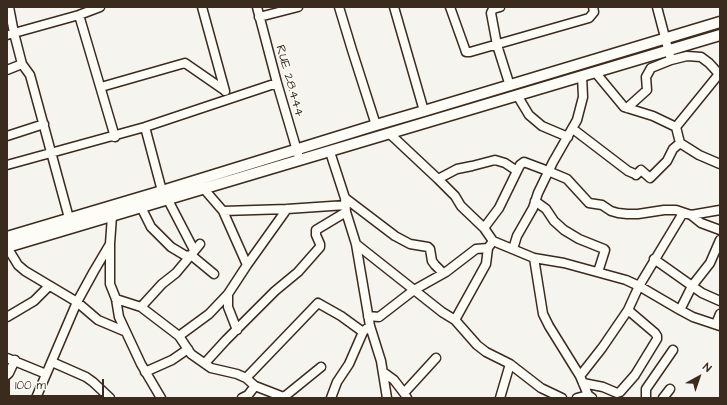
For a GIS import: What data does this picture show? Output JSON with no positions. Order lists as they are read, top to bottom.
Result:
{
  "streets": {
    "street": ["RUE 28.444"]
  },
  "scale_bar": "100 m",
  "north": "top right"
}
